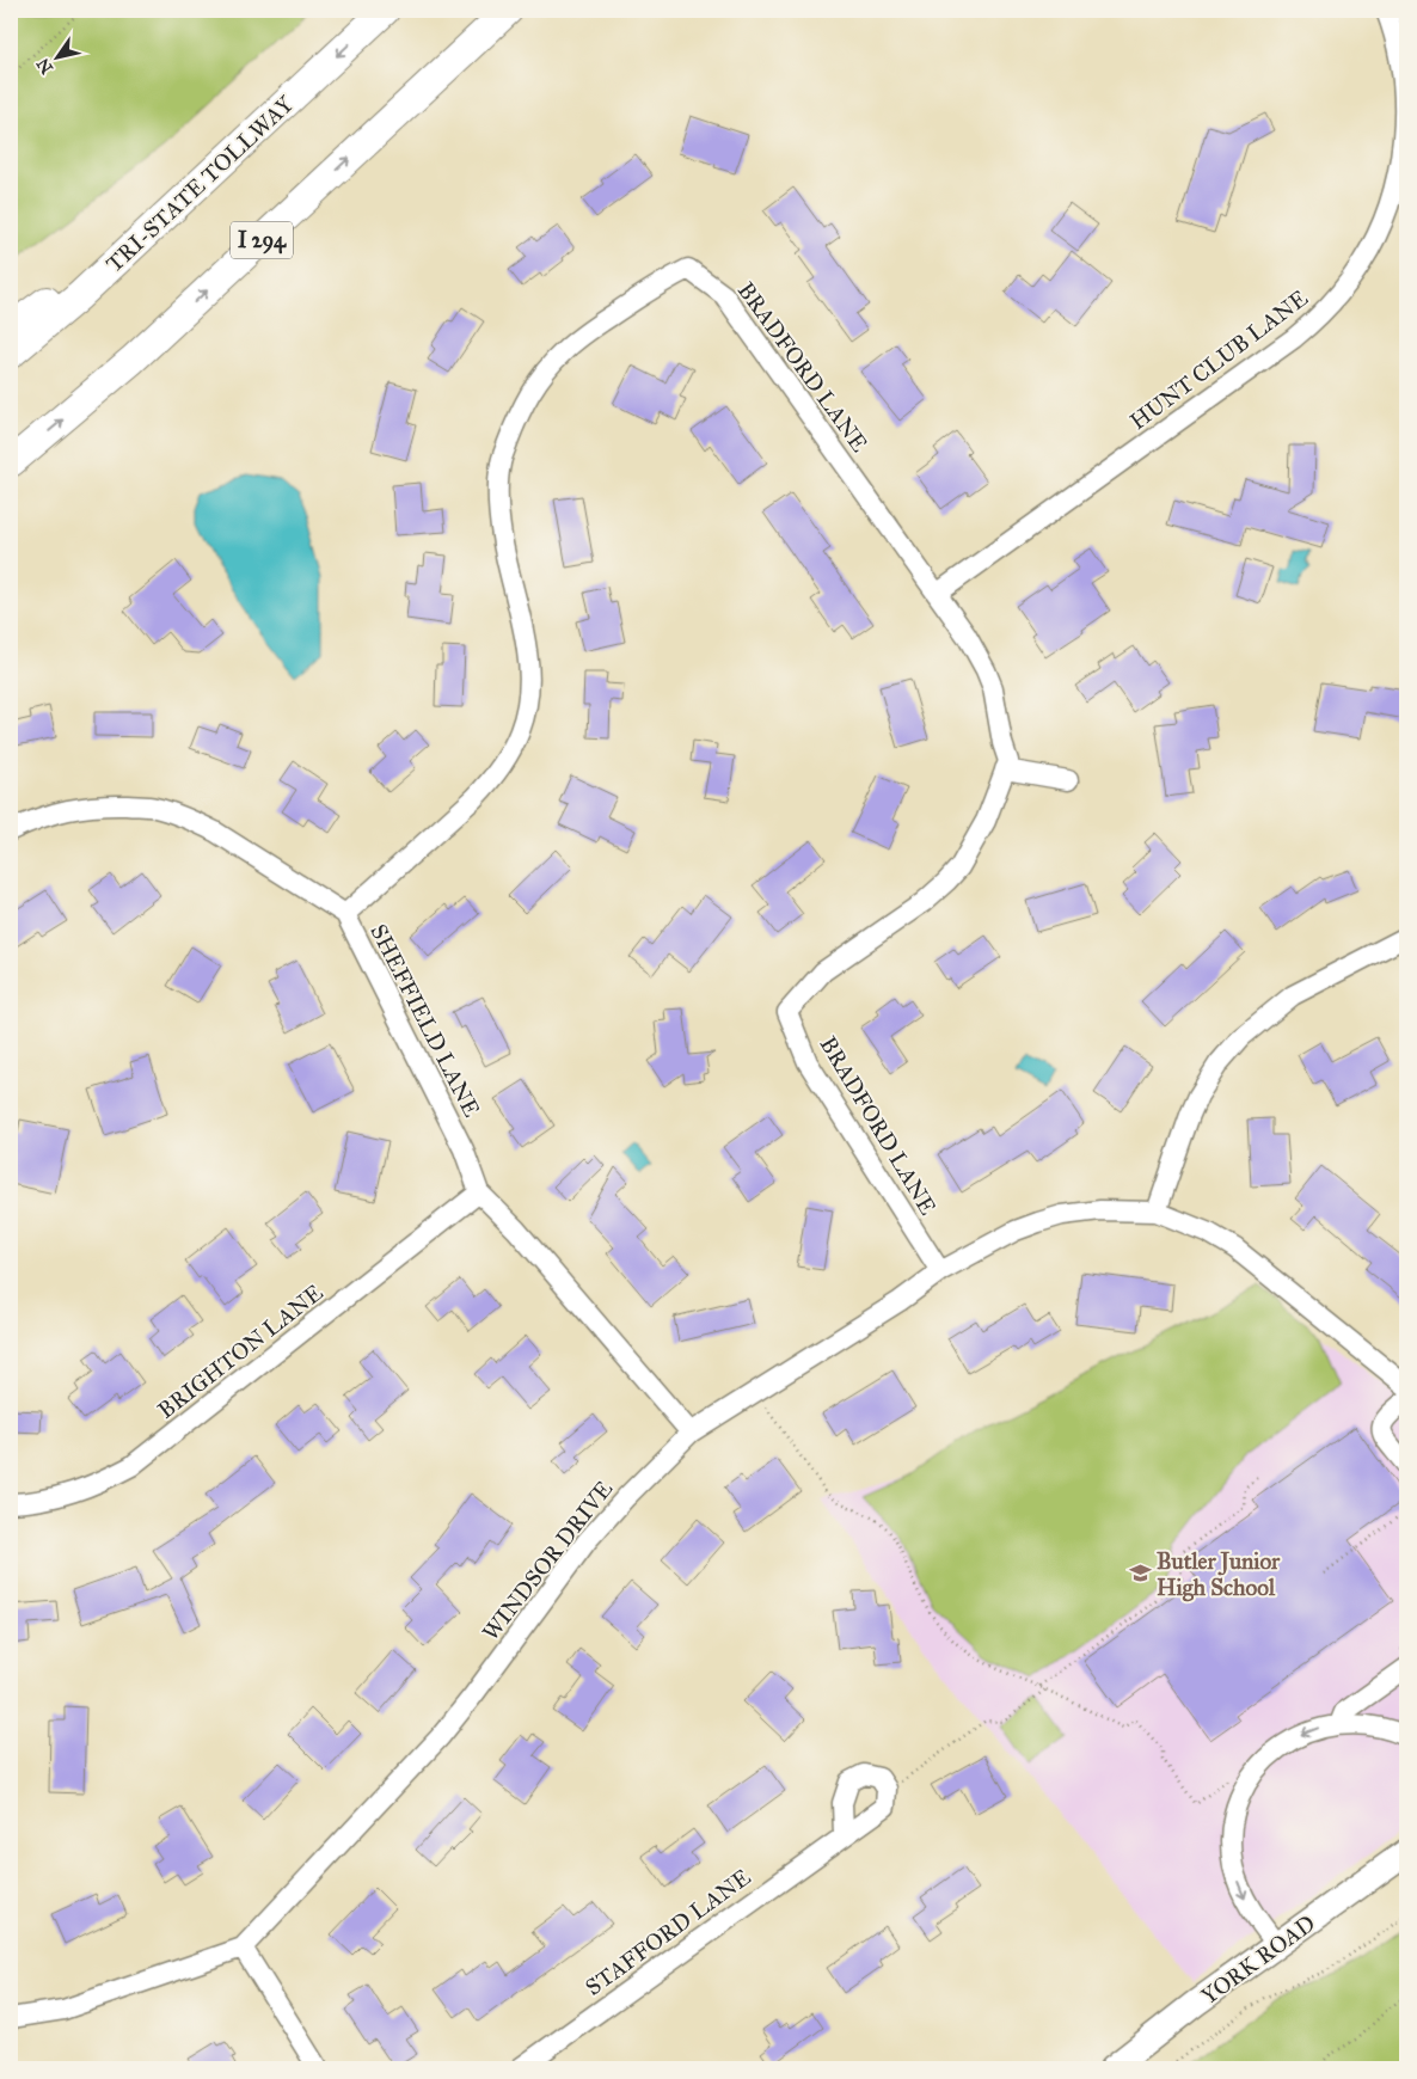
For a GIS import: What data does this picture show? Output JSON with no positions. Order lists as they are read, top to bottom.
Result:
{
  "streets": {
    "highway": ["TRI-STATE TOLLWAY", "I 294"],
    "main road": ["YORK ROAD"],
    "street": [
      "HUNT CLUB LANE",
      "BRADFORD LANE",
      "SHEFFIELD LANE",
      "BRIGHTON LANE",
      "WINDSOR DRIVE",
      "STAFFORD LANE"
    ]
  },
  "crossings": [
    ["HUNT CLUB LANE", "BRADFORD LANE"],
    ["BRADFORD LANE", "SHEFFIELD LANE"],
    ["BRADFORD LANE", "WINDSOR DRIVE"],
    ["SHEFFIELD LANE", "BRIGHTON LANE"],
    ["SHEFFIELD LANE", "WINDSOR DRIVE"]
  ],
  "places": {
    "school or university": ["Butler Junior High School"]
  },
  "north": "bottom left"
}
